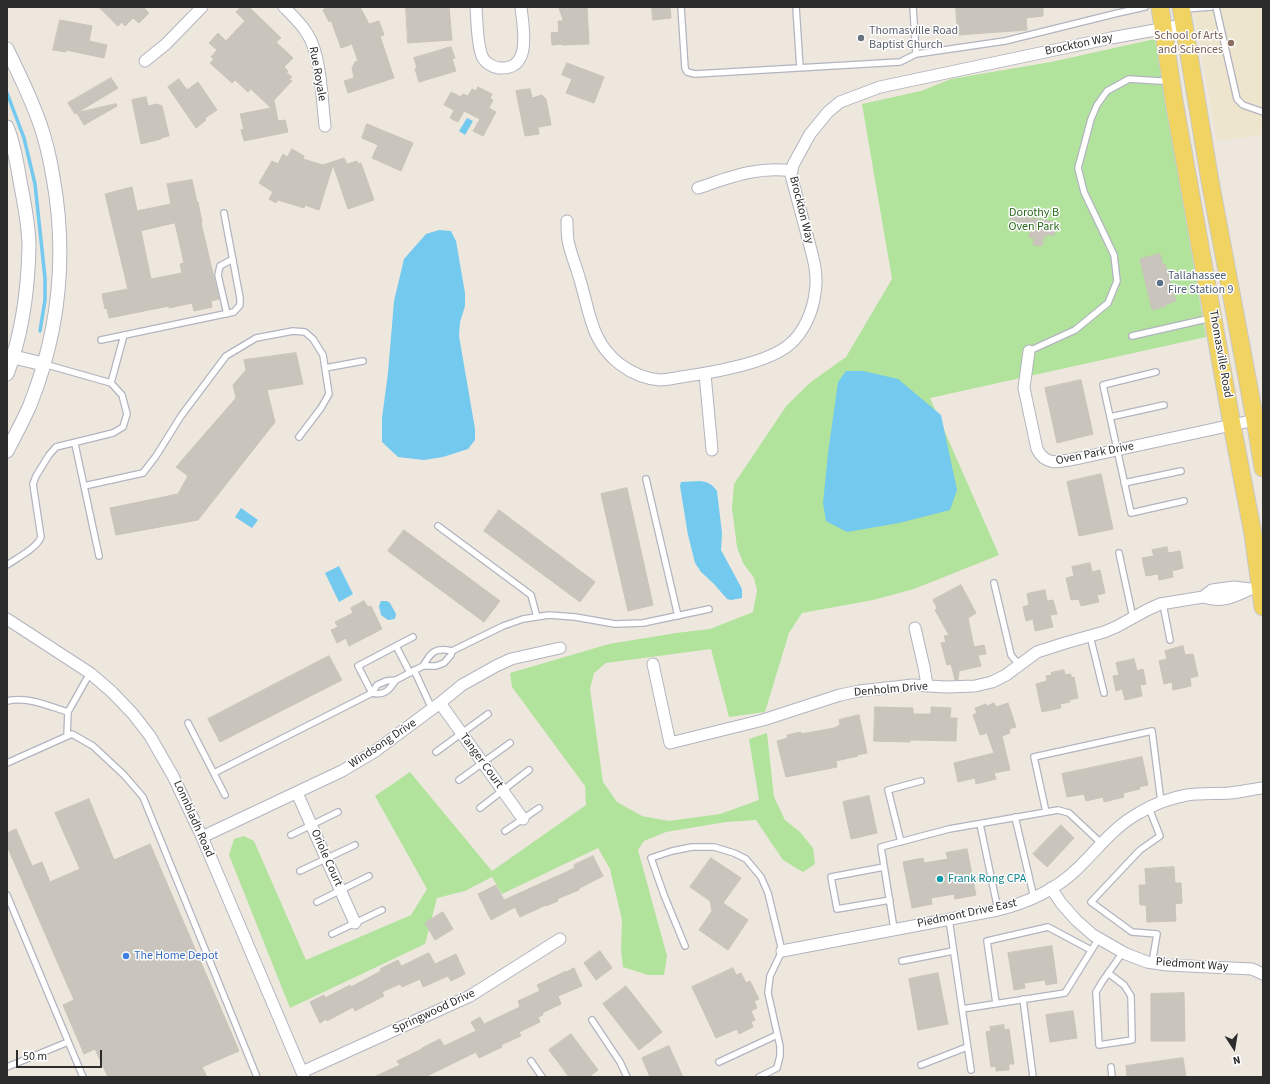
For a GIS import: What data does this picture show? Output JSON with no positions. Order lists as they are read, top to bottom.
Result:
{
  "streets": {
    "main road": ["Thomasville Road"],
    "street": [
      "Brockton Way",
      "Rue Royale",
      "Oven Park Drive",
      "Denholm Drive",
      "Windsong Drive",
      "Tanger Court",
      "Lonnbladh Road",
      "Oriole Court",
      "Piedmont Drive East",
      "Piedmont Way",
      "Springwood Drive"
    ]
  },
  "crossings": [
    ["Brockton Way", "Thomasville Road"],
    ["Thomasville Road", "Oven Park Drive"],
    ["Thomasville Road", "Denholm Drive"],
    ["Windsong Drive", "Tanger Court"],
    ["Windsong Drive", "Lonnbladh Road"],
    ["Windsong Drive", "Oriole Court"],
    ["Lonnbladh Road", "Springwood Drive"],
    ["Piedmont Drive East", "Piedmont Way"]
  ],
  "parks": ["Dorothy B Oven Park"],
  "places": [
    "Thomasville Road Baptist Church",
    "School of Arts and Sciences",
    "Tallahassee Fire Station 9",
    "Frank Rong CPA",
    "The Home Depot"
  ],
  "scale_bar": "50 m",
  "north": "bottom"
}
